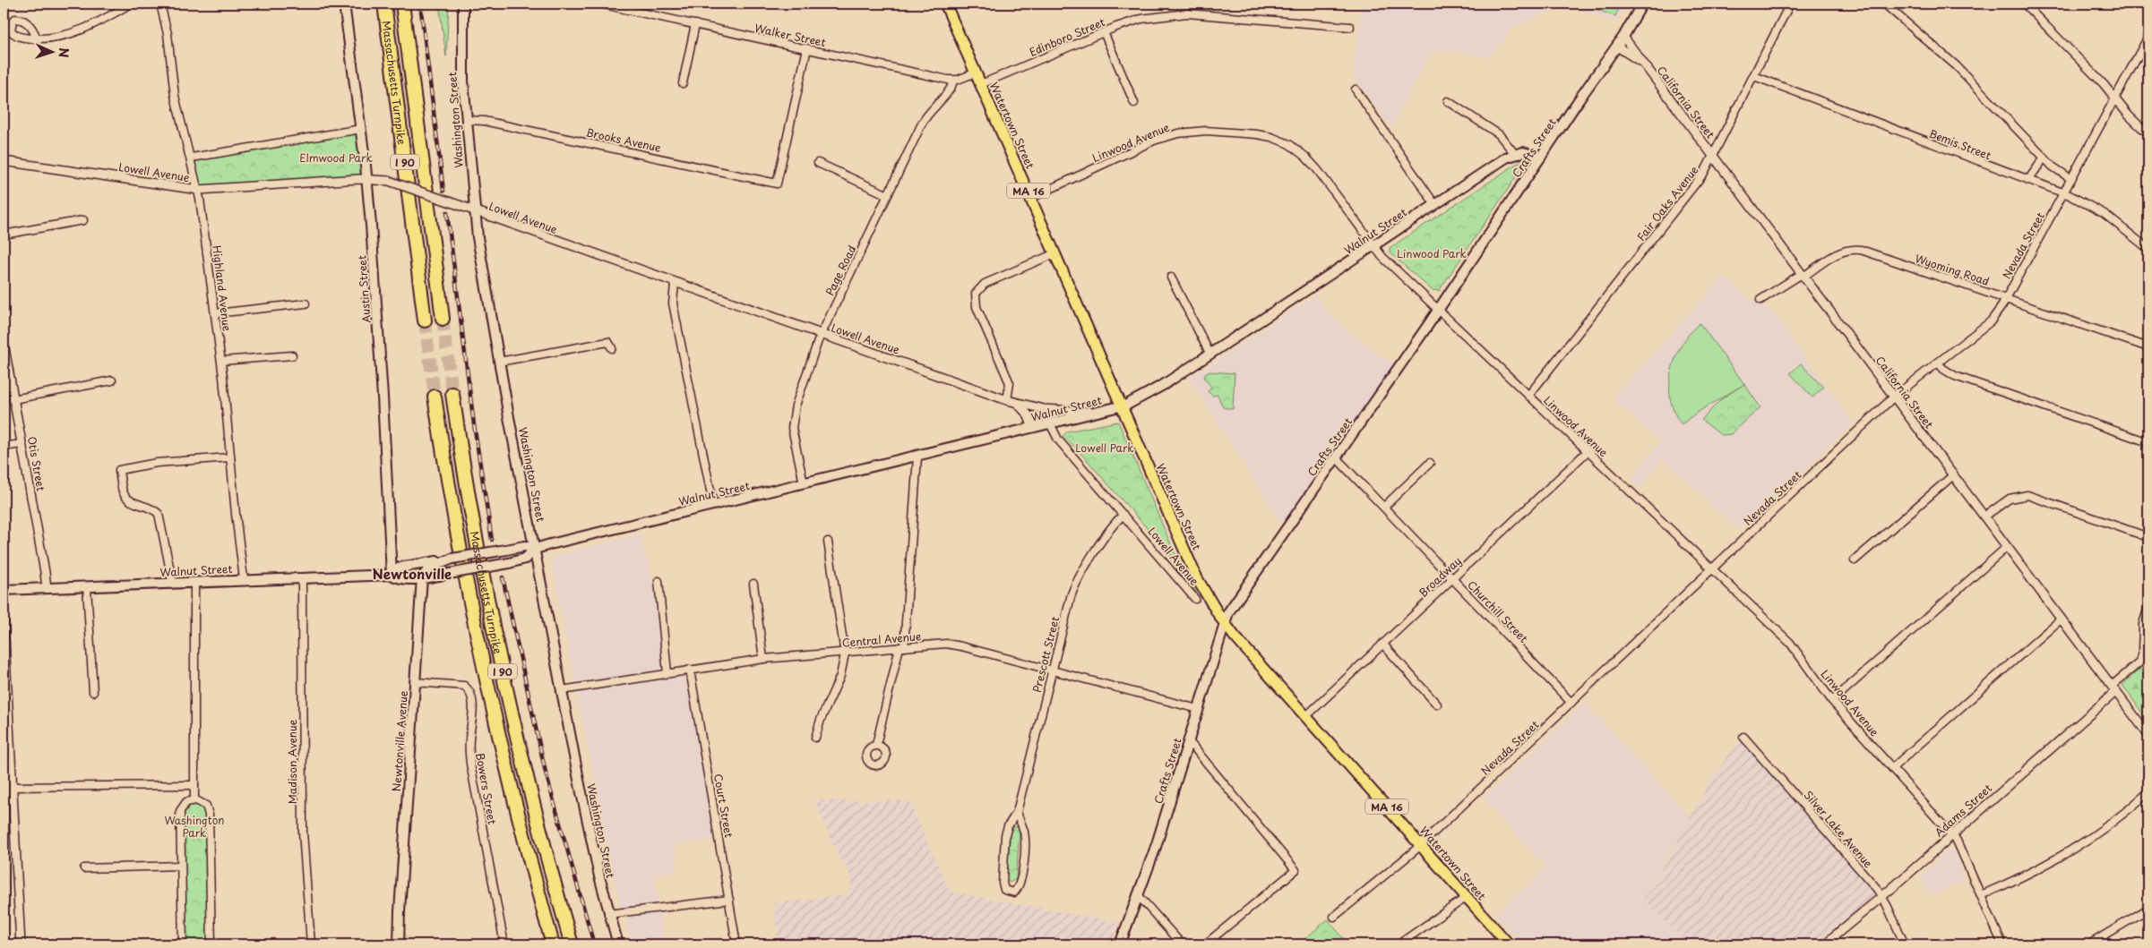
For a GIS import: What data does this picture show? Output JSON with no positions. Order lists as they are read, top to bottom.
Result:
{
  "streets": {
    "highway": ["Massachusetts Turnpike", "I 90"],
    "main road": [
      "Washington Street",
      "Watertown Street",
      "Crafts Street",
      "MA 16",
      "Walnut Street",
      "Austin Street",
      "Newtonville Avenue"
    ],
    "street": [
      "Walker Street",
      "Edinboro Street",
      "California Street",
      "Brooks Avenue",
      "Linwood Avenue",
      "Bemis Street",
      "Lowell Avenue",
      "Fair Oaks Avenue",
      "Nevada Street",
      "Wyoming Road",
      "Page Road",
      "Highland Avenue",
      "Otis Street",
      "Broadway",
      "Churchill Street",
      "Central Avenue",
      "Prescott Street",
      "Madison Avenue",
      "Bowers Street",
      "Court Street",
      "Adams Street",
      "Silver Lake Avenue"
    ]
  },
  "crossings": [
    ["Walker Street", "Brooks Avenue"],
    ["Walker Street", "Page Road"],
    ["Edinboro Street", "Watertown Street"],
    ["California Street", "Crafts Street"],
    ["California Street", "Fair Oaks Avenue"],
    ["California Street", "Nevada Street"],
    ["California Street", "Wyoming Road"],
    ["California Street", "Adams Street"],
    ["Washington Street", "Brooks Avenue"],
    ["Washington Street", "Lowell Avenue"],
    ["Washington Street", "Walnut Street"],
    ["Washington Street", "Central Avenue"],
    ["Watertown Street", "Linwood Avenue"],
    ["Watertown Street", "Crafts Street"],
    ["Watertown Street", "Walnut Street"],
    ["Watertown Street", "Nevada Street"],
    ["Watertown Street", "Broadway"],
    ["Linwood Avenue", "Crafts Street"],
    ["Linwood Avenue", "Fair Oaks Avenue"],
    ["Linwood Avenue", "Walnut Street"],
    ["Linwood Avenue", "Nevada Street"],
    ["Linwood Avenue", "Broadway"],
    ["Linwood Avenue", "Adams Street"],
    ["Bemis Street", "Fair Oaks Avenue"],
    ["Bemis Street", "Nevada Street"],
    ["Crafts Street", "Churchill Street"],
    ["Crafts Street", "Central Avenue"],
    ["Lowell Avenue", "Walnut Street"],
    ["Lowell Avenue", "Page Road"],
    ["Lowell Avenue", "Highland Avenue"],
    ["Lowell Avenue", "Austin Street"],
    ["Lowell Avenue", "Prescott Street"],
    ["Walnut Street", "Page Road"],
    ["Walnut Street", "Highland Avenue"],
    ["Walnut Street", "Austin Street"],
    ["Walnut Street", "Otis Street"],
    ["Walnut Street", "Newtonville Avenue"],
    ["Walnut Street", "Madison Avenue"],
    ["Nevada Street", "Wyoming Road"],
    ["Nevada Street", "Churchill Street"],
    ["Broadway", "Churchill Street"],
    ["Central Avenue", "Prescott Street"],
    ["Central Avenue", "Court Street"],
    ["Newtonville Avenue", "Bowers Street"],
    ["Adams Street", "Silver Lake Avenue"]
  ],
  "districts": ["Newtonville"],
  "parks": [
    "Elmwood Park",
    "Linwood Park",
    "Lowell Park",
    "Washington Park"
  ],
  "north": "right"
}
